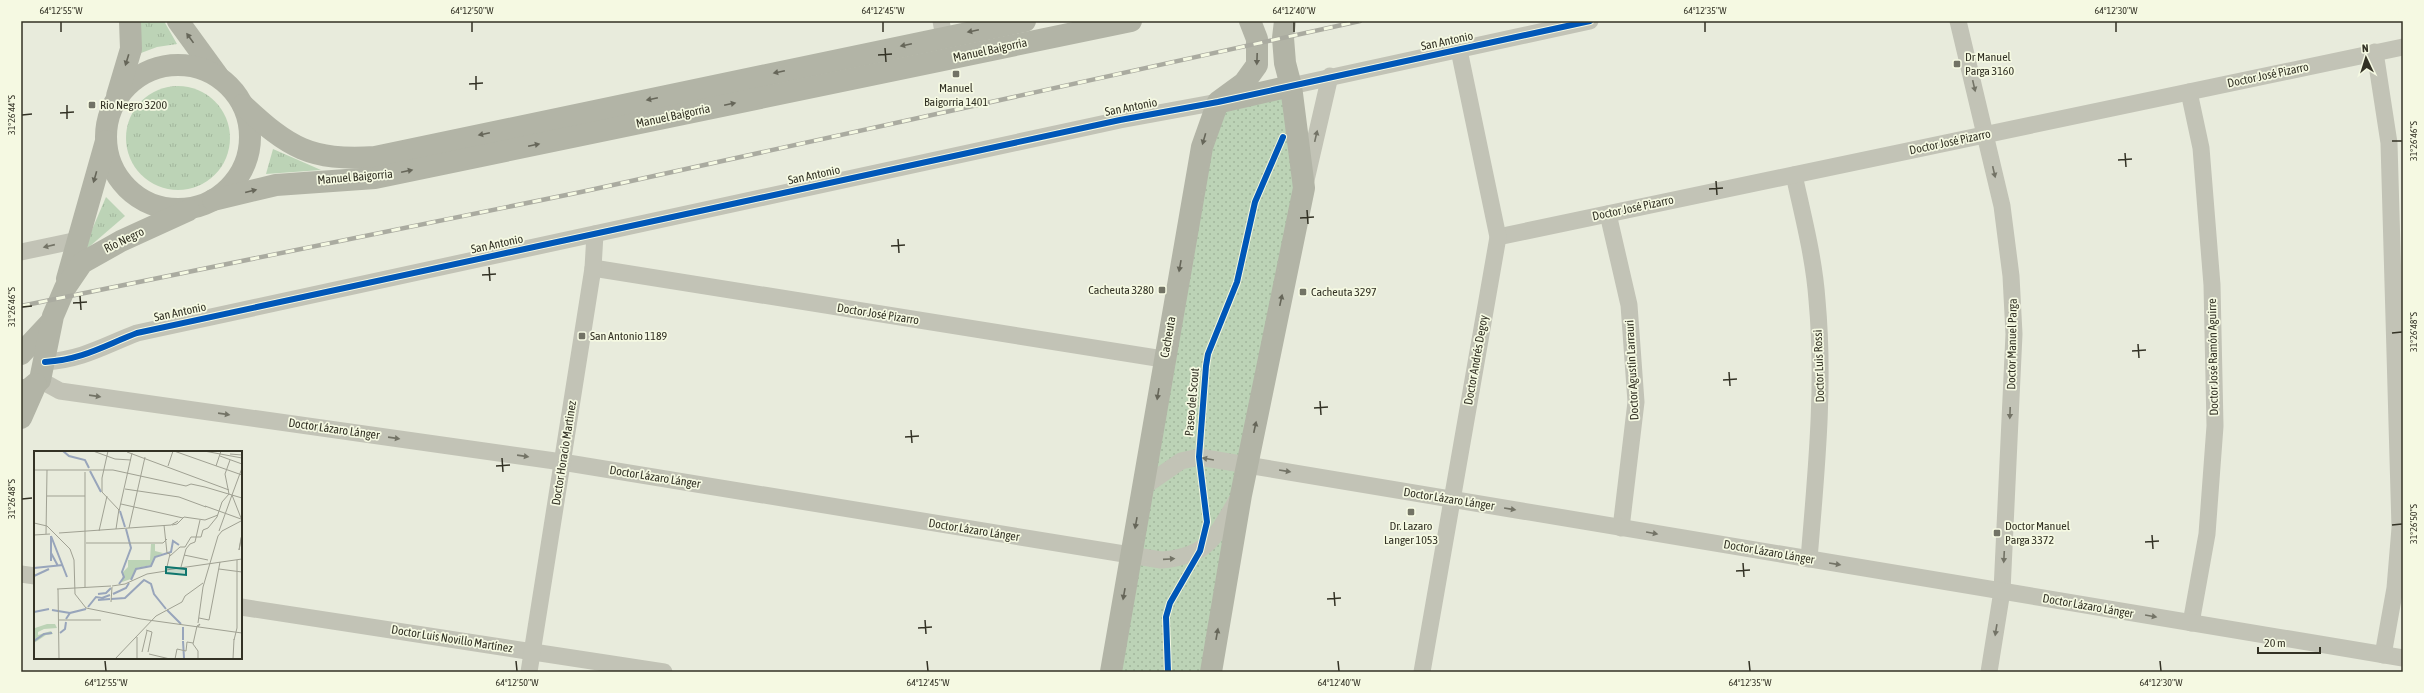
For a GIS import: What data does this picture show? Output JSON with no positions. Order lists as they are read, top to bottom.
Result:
{
  "streets": {
    "main road": [
      "San Antonio",
      "Manuel Baigorria",
      "Río Negro",
      "Cacheuta"
    ],
    "street": [
      "Doctor José Pizarro",
      "Doctor Manuel Parga",
      "Doctor José Ramón Aguirre",
      "Doctor Andrés Degoy",
      "Doctor Luis Rossi",
      "Doctor Agustín Larrauri",
      "Doctor Lázaro Lánger",
      "Doctor Horacio Martinez",
      "Doctor Luis Novillo Martínez"
    ],
    "cycle path": ["Paseo del Scout"]
  },
  "crossings": [
    ["San Antonio", "Río Negro"],
    ["San Antonio", "Cacheuta"],
    ["San Antonio", "Doctor Andrés Degoy"],
    ["San Antonio", "Doctor Lázaro Lánger"],
    ["San Antonio", "Doctor Horacio Martinez"],
    ["Manuel Baigorria", "Río Negro"],
    ["Doctor José Pizarro", "Cacheuta"],
    ["Doctor José Pizarro", "Doctor Manuel Parga"],
    ["Doctor José Pizarro", "Doctor José Ramón Aguirre"],
    ["Doctor José Pizarro", "Doctor Andrés Degoy"],
    ["Doctor José Pizarro", "Doctor Luis Rossi"],
    ["Doctor José Pizarro", "Doctor Agustín Larrauri"],
    ["Doctor José Pizarro", "Doctor Horacio Martinez"],
    ["Río Negro", "Doctor Lázaro Lánger"],
    ["Cacheuta", "Doctor Lázaro Lánger"],
    ["Doctor Manuel Parga", "Doctor Lázaro Lánger"],
    ["Doctor José Ramón Aguirre", "Doctor Lázaro Lánger"],
    ["Doctor Andrés Degoy", "Doctor Lázaro Lánger"],
    ["Doctor Luis Rossi", "Doctor Lázaro Lánger"],
    ["Doctor Agustín Larrauri", "Doctor Lázaro Lánger"],
    ["Doctor Lázaro Lánger", "Doctor Horacio Martinez"],
    ["Doctor Horacio Martinez", "Doctor Luis Novillo Martínez"]
  ],
  "one_way": ["Doctor Manuel Parga", "Doctor Lázaro Lánger"],
  "places": {
    "transit": [
      "Dr Manuel Parga 3160",
      "Manuel Baigorria 1401",
      "Rio Negro 3200",
      "Cacheuta 3280",
      "Cacheuta 3297",
      "San Antonio 1189",
      "Dr. Lazaro Langer 1053",
      "Doctor Manuel Parga 3372"
    ]
  },
  "scale_bar": "20 m",
  "north": "top",
  "coordinates": [
    "64°12'55\"W",
    "64°12'50\"W",
    "64°12'45\"W",
    "64°12'40\"W",
    "64°12'35\"W",
    "64°12'30\"W",
    "31°26'44\"S",
    "31°26'46\"S",
    "31°26'48\"S",
    "31°26'50\"S"
  ]
}
